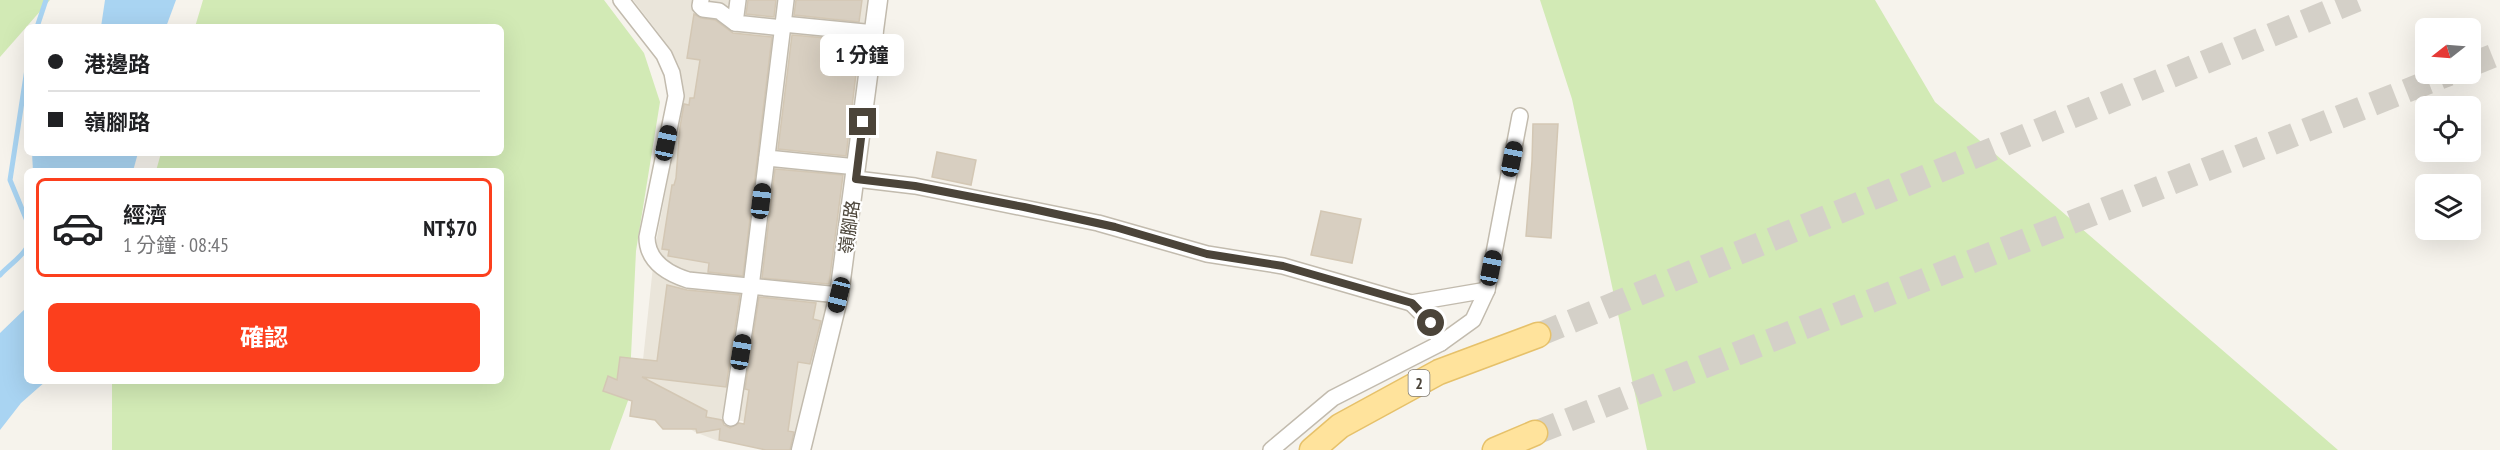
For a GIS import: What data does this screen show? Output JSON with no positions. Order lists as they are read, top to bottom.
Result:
{
  "streets": {
    "main road": ["2"],
    "street": ["嶺腳路"]
  },
  "north": "left",
  "page": {
    "banner": ["港邊路", "嶺腳路"],
    "bubble": "1 分鐘",
    "list": [
      {
        "name": "經濟",
        "note": "1 分鐘 · 08:45",
        "value": "NT$70"
      }
    ],
    "buttons": "確認"
  }
}
